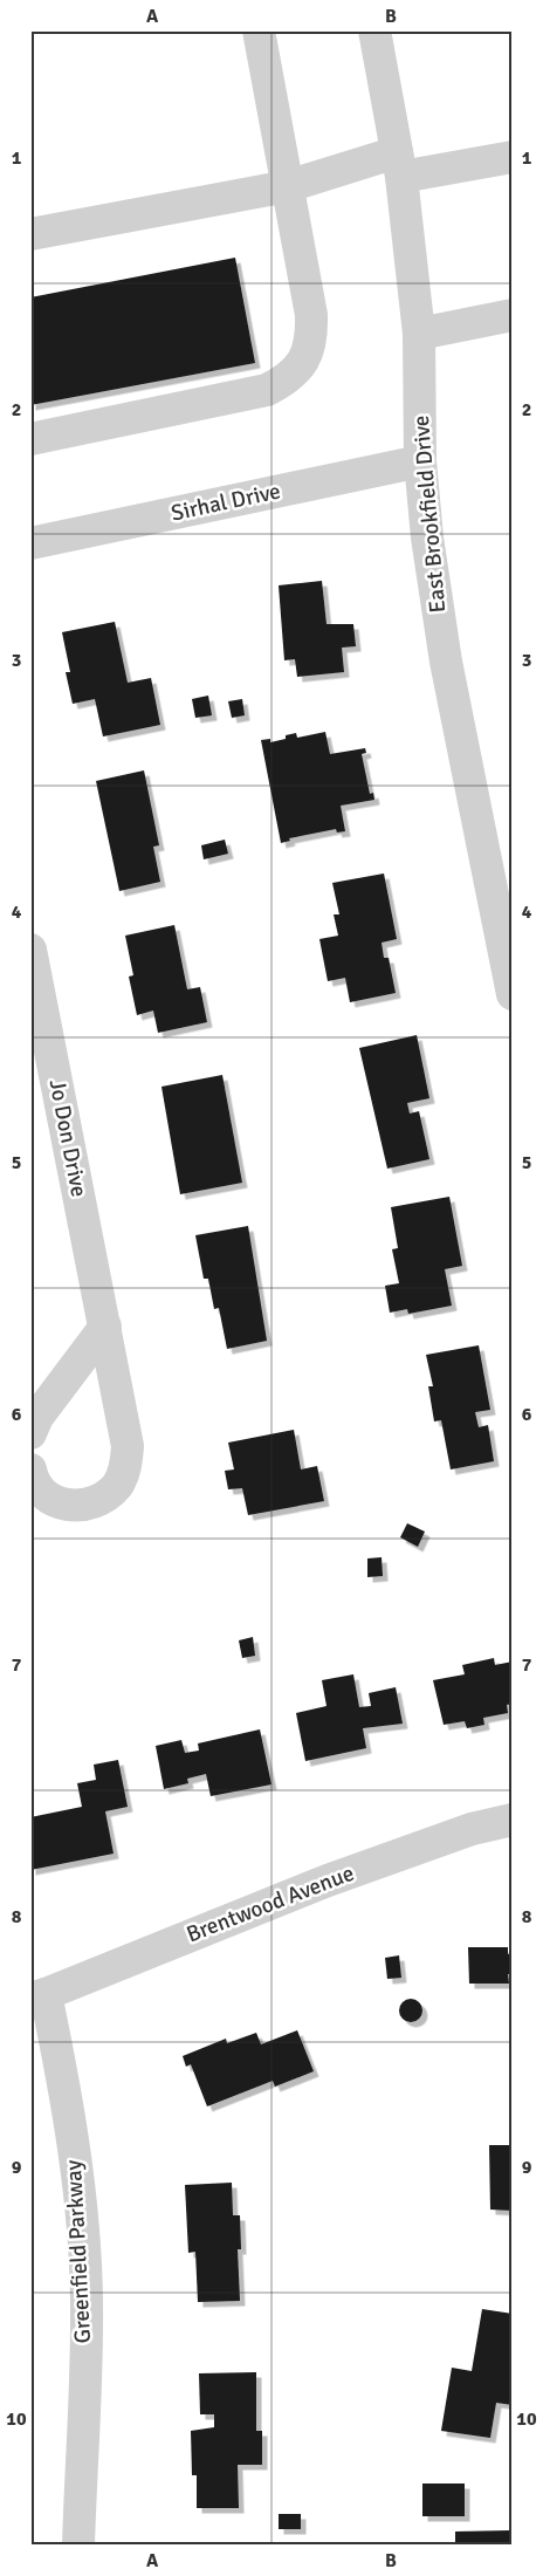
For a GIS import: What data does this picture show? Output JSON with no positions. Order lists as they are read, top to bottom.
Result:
{
  "streets": {
    "street": [
      "Sirhal Drive",
      "East Brookfield Drive",
      "Jo Don Drive",
      "Brentwood Avenue",
      "Greenfield Parkway"
    ]
  },
  "crossings": [
    ["Sirhal Drive", "East Brookfield Drive"],
    ["Brentwood Avenue", "Greenfield Parkway"]
  ],
  "grid": {
    "columns": ["A", "B"],
    "rows": [
      "1",
      "2",
      "3",
      "4",
      "5",
      "6",
      "7",
      "8",
      "9",
      "10"
    ]
  }
}
